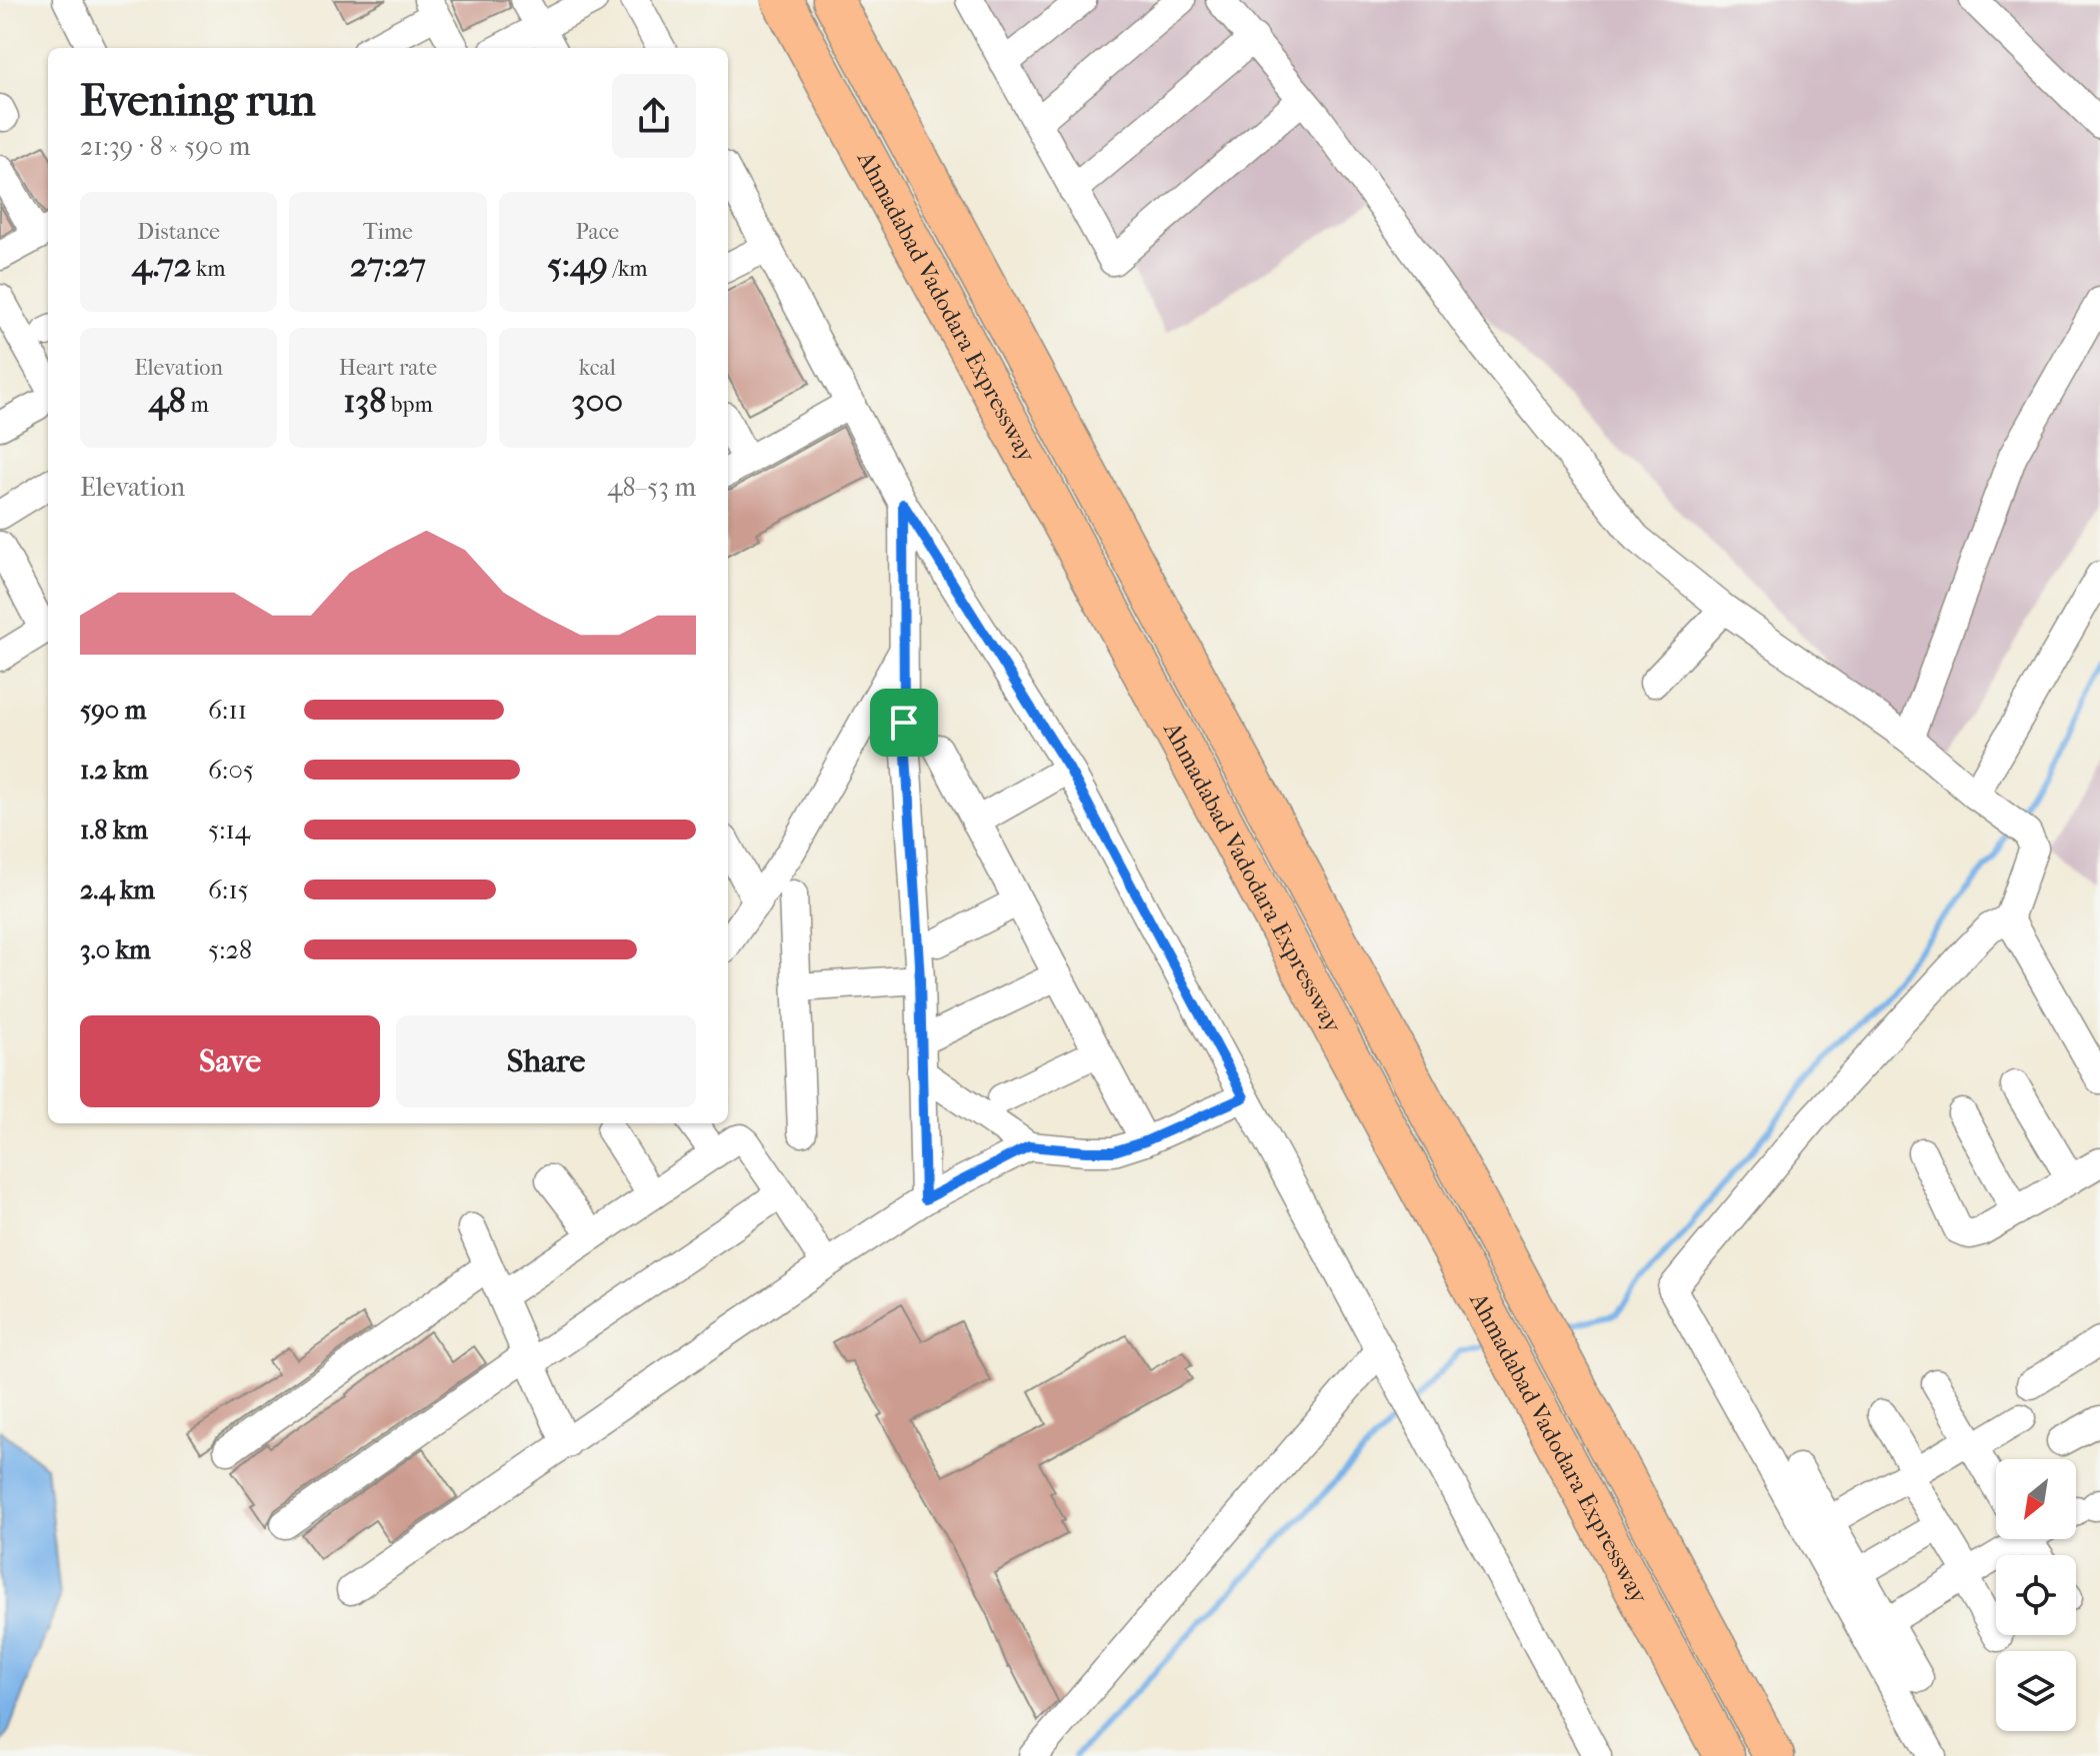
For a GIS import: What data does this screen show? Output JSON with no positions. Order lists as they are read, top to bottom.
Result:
{
  "streets": {
    "highway": ["Ahmadabad Vadodara Expressway"]
  },
  "north": "bottom left",
  "page": {
    "heading": ["Evening run", "21:39 · 8 × 590 m"],
    "stats": [
      ["Distance", "4.72 km"],
      ["Time", "27:27"],
      ["Pace", "5:49 /km"],
      ["Elevation", "48 m"],
      ["Heart rate", "138 bpm"],
      ["kcal", "300"]
    ],
    "chart": ["Elevation", "48–53 m"],
    "list": [
      {
        "name": "590 m",
        "note": "6:11"
      },
      {
        "name": "1.2 km",
        "note": "6:05"
      },
      {
        "name": "1.8 km",
        "note": "5:14"
      },
      {
        "name": "2.4 km",
        "note": "6:15"
      },
      {
        "name": "3.0 km",
        "note": "5:28"
      }
    ],
    "buttons": ["Save", "Share"]
  }
}
